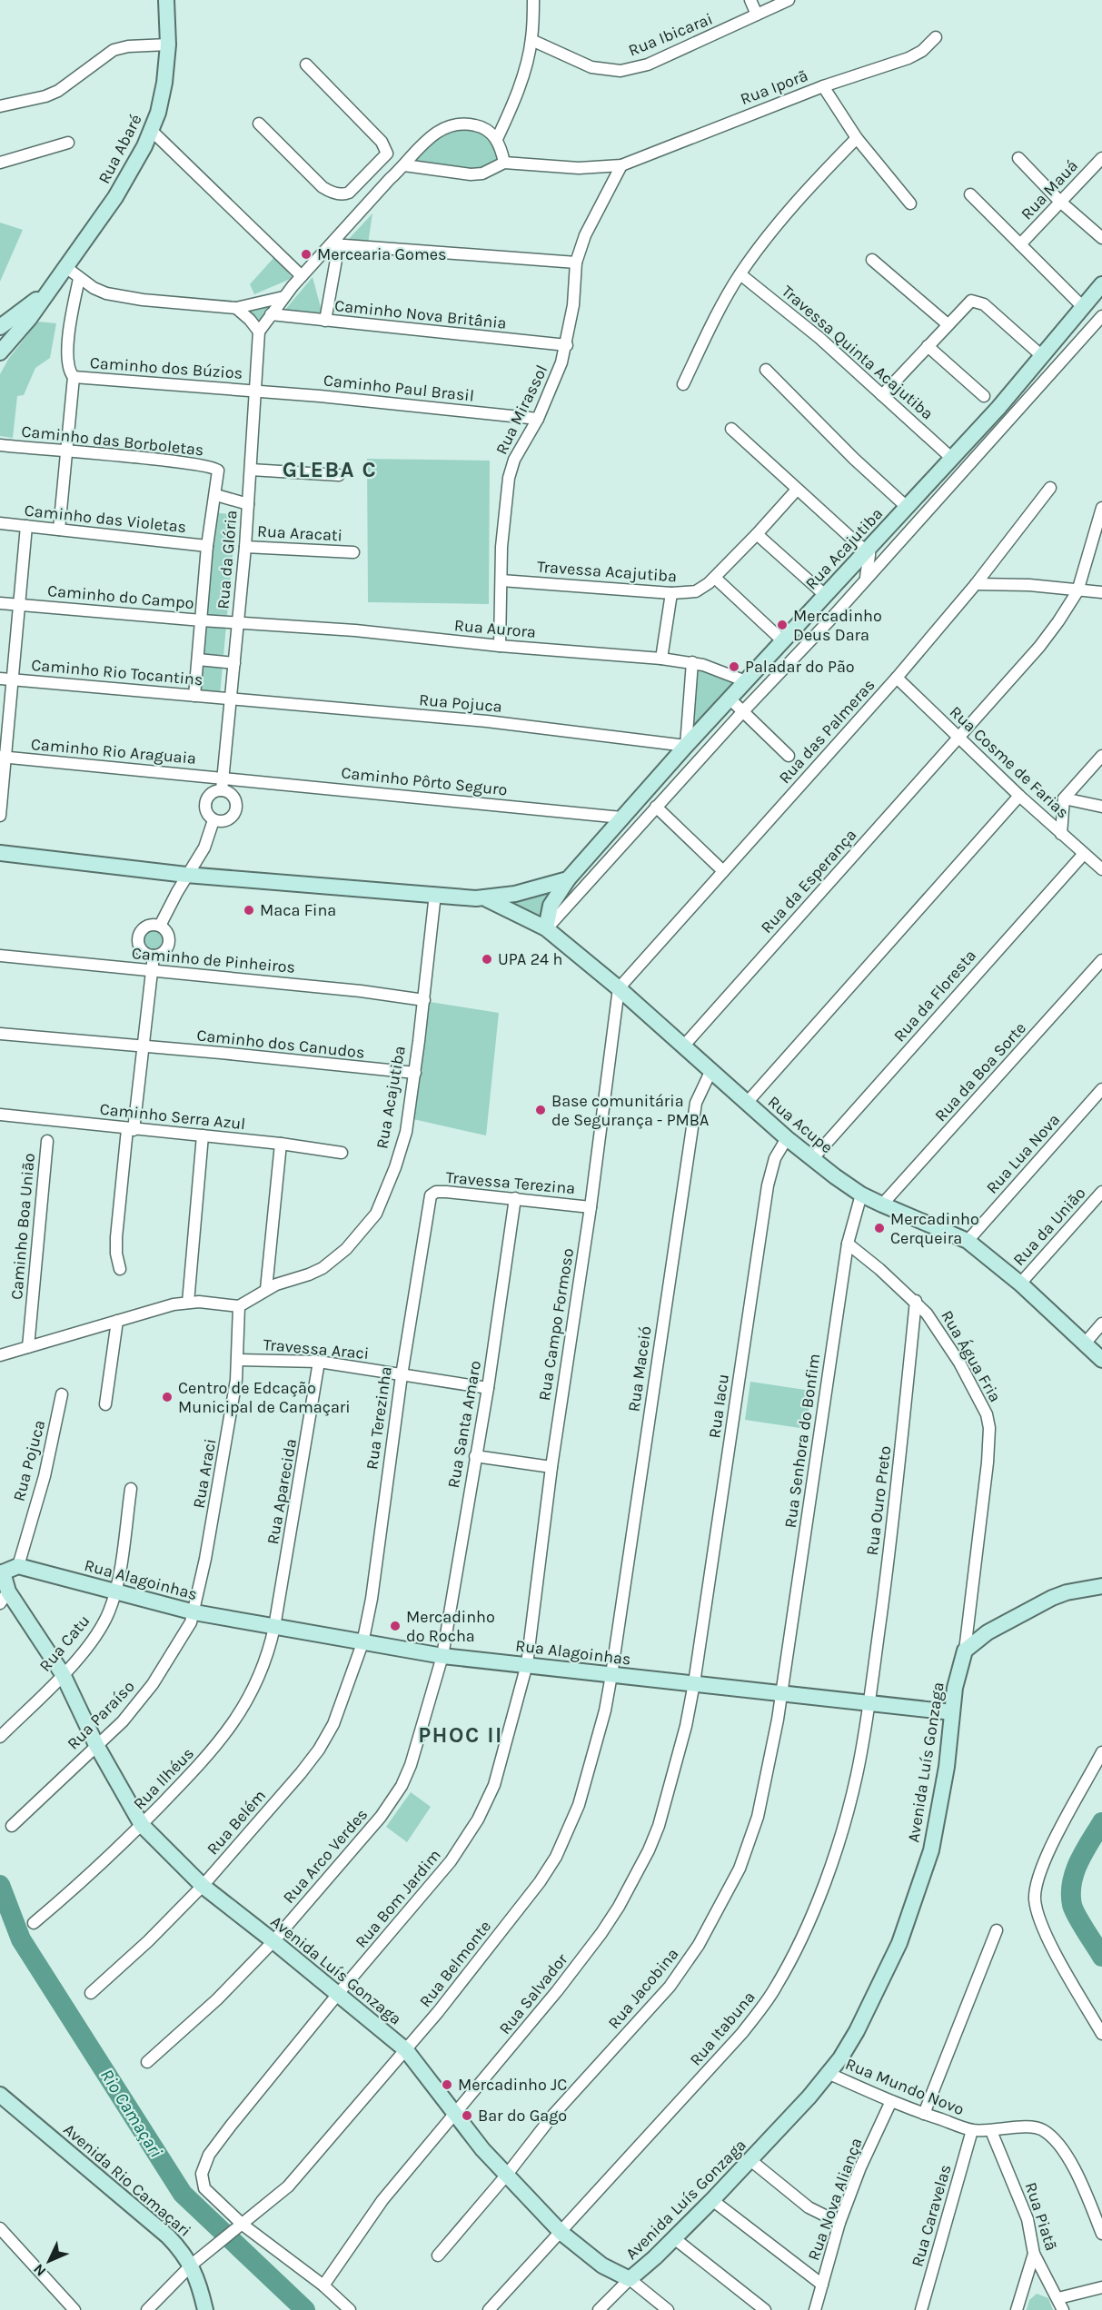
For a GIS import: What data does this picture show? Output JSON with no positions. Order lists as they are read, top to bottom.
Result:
{
  "streets": {
    "street": [
      "Rua Ibicarai",
      "Rua Iporã",
      "Rua Abaré",
      "Rua Mauá",
      "Caminho Nova Britânia",
      "Travessa Quinta Acajutiba",
      "Caminho dos Búzios",
      "Caminho Paul Brasil",
      "Rua Mirassol",
      "Caminho das Borboletas",
      "Caminho das Violetas",
      "Rua Aracati",
      "Rua Acajutiba",
      "Rua da Glória",
      "Travessa Acajutiba",
      "Caminho do Campo",
      "Rua Aurora",
      "Caminho Rio Tocantins",
      "Rua Pojuca",
      "Rua das Palmeras",
      "Caminho Rio Araguaia",
      "Rua Cosme de Farias",
      "Caminho Pôrto Seguro",
      "Rua da Esperança",
      "Caminho de Pinheiros",
      "Rua da Floresta",
      "Caminho dos Canudos",
      "Rua da Boa Sorte",
      "Caminho Serra Azul",
      "Rua Acupe",
      "Rua Lua Nova",
      "Travessa Terezina",
      "Caminho Boa União",
      "Rua da União",
      "Rua Campo Formoso",
      "Travessa Araci",
      "Rua Água Fria",
      "Rua Maceió",
      "Rua Iacu",
      "Rua Terezinha",
      "Rua Santa Amaro",
      "Rua Senhora do Bonfim",
      "Rua Araci",
      "Rua Aparecida",
      "Rua Ouro Preto",
      "Rua Alagoinhas",
      "Rua Catu",
      "Rua Paraíso",
      "Avenida Luís Gonzaga",
      "Rua Ilhéus",
      "Rua Belém",
      "Rua Arco Verdes",
      "Rua Bom Jardim",
      "Rua Belmonte",
      "Rua Jacobina",
      "Rua Salvador",
      "Rua Itabuna",
      "Rua Mundo Novo",
      "Avenida Rio Camaçari",
      "Rua Nova Aliança",
      "Rua Caravelas",
      "Rua Piatã"
    ]
  },
  "crossings": [
    ["Rua Iporã", "Rua Mirassol"],
    ["Caminho Nova Britânia", "Rua Mirassol"],
    ["Travessa Quinta Acajutiba", "Rua Acajutiba"],
    ["Caminho dos Búzios", "Caminho Paul Brasil"],
    ["Caminho dos Búzios", "Rua da Glória"],
    ["Caminho Paul Brasil", "Rua Mirassol"],
    ["Caminho Paul Brasil", "Rua da Glória"],
    ["Rua Mirassol", "Travessa Acajutiba"],
    ["Rua Mirassol", "Rua Aurora"],
    ["Rua Aracati", "Rua da Glória"],
    ["Rua Acajutiba", "Rua Aurora"],
    ["Rua Acajutiba", "Rua Pojuca"],
    ["Rua Acajutiba", "Caminho Pôrto Seguro"],
    ["Rua Acajutiba", "Caminho de Pinheiros"],
    ["Rua Acajutiba", "Caminho dos Canudos"],
    ["Rua Acajutiba", "Rua Acupe"],
    ["Rua Acajutiba", "Rua Araci"],
    ["Rua da Glória", "Caminho do Campo"],
    ["Rua da Glória", "Rua Aurora"],
    ["Rua da Glória", "Caminho Rio Tocantins"],
    ["Rua da Glória", "Rua Pojuca"],
    ["Rua da Glória", "Caminho Rio Araguaia"],
    ["Rua da Glória", "Caminho Pôrto Seguro"],
    ["Caminho do Campo", "Rua Aurora"],
    ["Caminho Rio Tocantins", "Rua Pojuca"],
    ["Rua Pojuca", "Rua Alagoinhas"],
    ["Rua das Palmeras", "Rua Cosme de Farias"],
    ["Rua das Palmeras", "Rua Acupe"],
    ["Rua das Palmeras", "Rua Campo Formoso"],
    ["Caminho Rio Araguaia", "Caminho Pôrto Seguro"],
    ["Rua Cosme de Farias", "Rua da Esperança"],
    ["Rua Cosme de Farias", "Rua da Floresta"],
    ["Rua da Esperança", "Rua Acupe"],
    ["Rua da Floresta", "Rua Acupe"],
    ["Rua da Boa Sorte", "Rua Acupe"],
    ["Rua Acupe", "Rua Lua Nova"],
    ["Rua Acupe", "Rua da União"],
    ["Rua Acupe", "Rua Campo Formoso"],
    ["Rua Acupe", "Rua Maceió"],
    ["Rua Acupe", "Rua Iacu"],
    ["Rua Acupe", "Rua Senhora do Bonfim"],
    ["Travessa Terezina", "Rua Campo Formoso"],
    ["Travessa Terezina", "Rua Terezinha"],
    ["Travessa Terezina", "Rua Santa Amaro"],
    ["Rua Campo Formoso", "Rua Alagoinhas"],
    ["Rua Campo Formoso", "Rua Bom Jardim"],
    ["Travessa Araci", "Rua Terezinha"],
    ["Travessa Araci", "Rua Santa Amaro"],
    ["Travessa Araci", "Rua Araci"],
    ["Travessa Araci", "Rua Aparecida"],
    ["Rua Água Fria", "Rua Senhora do Bonfim"],
    ["Rua Água Fria", "Rua Ouro Preto"],
    ["Rua Água Fria", "Avenida Luís Gonzaga"],
    ["Rua Maceió", "Rua Alagoinhas"],
    ["Rua Maceió", "Rua Belmonte"],
    ["Rua Iacu", "Rua Alagoinhas"],
    ["Rua Iacu", "Rua Salvador"],
    ["Rua Terezinha", "Rua Alagoinhas"],
    ["Rua Terezinha", "Rua Belém"],
    ["Rua Santa Amaro", "Rua Alagoinhas"],
    ["Rua Santa Amaro", "Rua Arco Verdes"],
    ["Rua Senhora do Bonfim", "Rua Alagoinhas"],
    ["Rua Senhora do Bonfim", "Rua Jacobina"],
    ["Rua Araci", "Rua Alagoinhas"],
    ["Rua Araci", "Rua Paraíso"],
    ["Rua Aparecida", "Rua Alagoinhas"],
    ["Rua Aparecida", "Rua Ilhéus"],
    ["Rua Ouro Preto", "Rua Alagoinhas"],
    ["Rua Ouro Preto", "Rua Itabuna"],
    ["Rua Alagoinhas", "Rua Catu"],
    ["Rua Alagoinhas", "Rua Paraíso"],
    ["Rua Alagoinhas", "Avenida Luís Gonzaga"],
    ["Rua Alagoinhas", "Rua Ilhéus"],
    ["Rua Alagoinhas", "Rua Belém"],
    ["Rua Alagoinhas", "Rua Arco Verdes"],
    ["Rua Alagoinhas", "Rua Bom Jardim"],
    ["Rua Alagoinhas", "Rua Belmonte"],
    ["Rua Alagoinhas", "Rua Jacobina"],
    ["Rua Alagoinhas", "Rua Salvador"],
    ["Rua Alagoinhas", "Rua Itabuna"],
    ["Rua Catu", "Avenida Luís Gonzaga"],
    ["Rua Paraíso", "Avenida Luís Gonzaga"],
    ["Avenida Luís Gonzaga", "Rua Ilhéus"],
    ["Avenida Luís Gonzaga", "Rua Belém"],
    ["Avenida Luís Gonzaga", "Rua Arco Verdes"],
    ["Avenida Luís Gonzaga", "Rua Bom Jardim"],
    ["Avenida Luís Gonzaga", "Rua Belmonte"],
    ["Avenida Luís Gonzaga", "Rua Jacobina"],
    ["Avenida Luís Gonzaga", "Rua Salvador"],
    ["Avenida Luís Gonzaga", "Rua Itabuna"],
    ["Avenida Luís Gonzaga", "Rua Mundo Novo"],
    ["Rua Bom Jardim", "Rua Belmonte"],
    ["Rua Bom Jardim", "Rua Salvador"],
    ["Rua Mundo Novo", "Rua Nova Aliança"],
    ["Rua Mundo Novo", "Rua Caravelas"],
    ["Rua Mundo Novo", "Rua Piatã"]
  ],
  "districts": ["GLEBA C", "PHOC II"],
  "water": ["Rio Camaçari"],
  "places": [
    "Mercearia Gomes",
    "Mercadinho Deus Dara",
    "Paladar do Pão",
    "Maca Fina",
    "UPA 24 h",
    "Base comunitária de Segurança - PMBA",
    "Mercadinho Cerqueira",
    "Centro de Edcação Municipal de Camaçari",
    "Mercadinho do Rocha",
    "Mercadinho JC",
    "Bar do Gago"
  ],
  "north": "bottom left"
}
